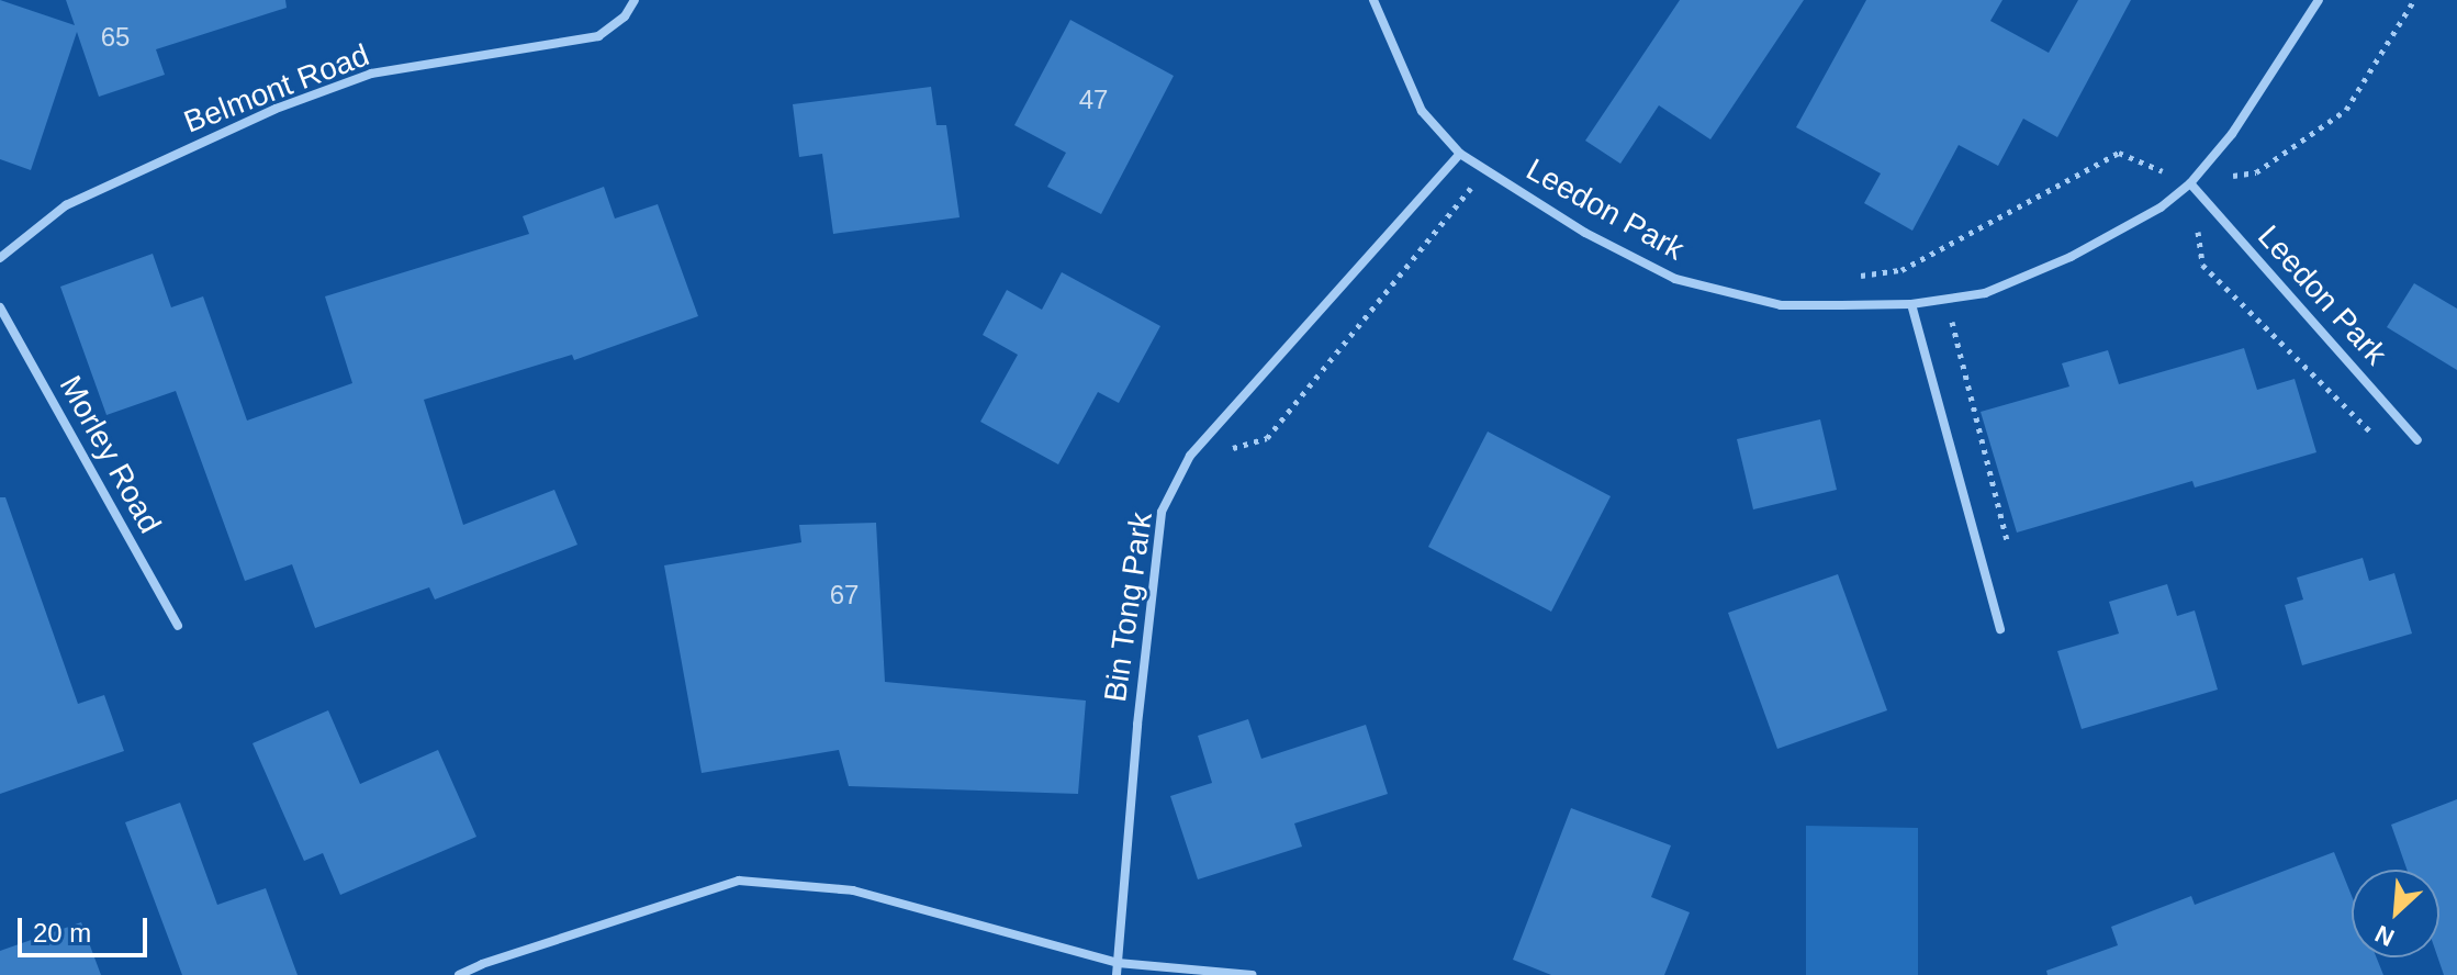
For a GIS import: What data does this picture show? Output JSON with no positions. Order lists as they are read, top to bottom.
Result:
{
  "streets": {
    "street": [
      "Belmont Road",
      "Leedon Park",
      "Morley Road",
      "Bin Tong Park"
    ]
  },
  "crossings": [
    ["Leedon Park", "Bin Tong Park"]
  ],
  "house_numbers": ["65", "47", "67"],
  "scale_bar": "20 m",
  "north": "bottom left"
}
